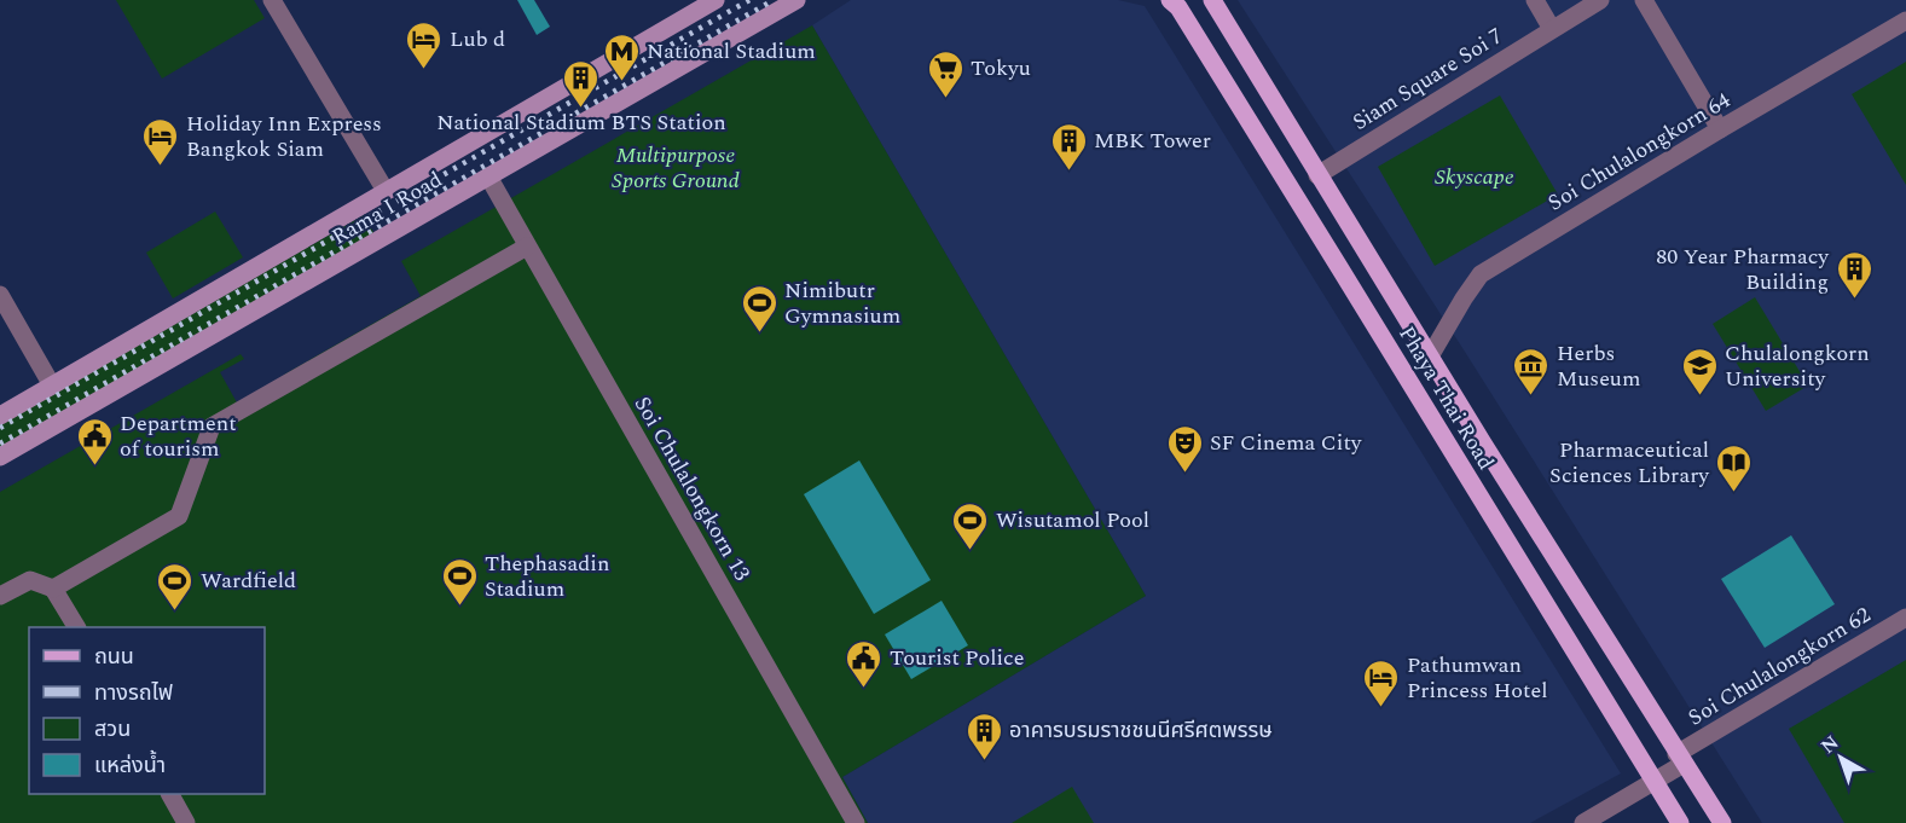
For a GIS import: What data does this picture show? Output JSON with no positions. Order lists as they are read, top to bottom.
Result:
{
  "streets": {
    "main road": ["Rama I Road", "Phaya Thai Road"],
    "street": [
      "Siam Square Soi 7",
      "Soi Chulalongkorn 64",
      "Soi Chulalongkorn 13",
      "Soi Chulalongkorn 62"
    ]
  },
  "crossings": [
    ["Siam Square Soi 7", "Phaya Thai Road"],
    ["Soi Chulalongkorn 64", "Phaya Thai Road"],
    ["Rama I Road", "Soi Chulalongkorn 13"],
    ["Phaya Thai Road", "Soi Chulalongkorn 62"]
  ],
  "parks": ["Multipurpose Sports Ground", "Skyscape"],
  "places": {
    "hotel": ["Lub d", "Holiday Inn Express Bangkok Siam", "Pathumwan Princess Hotel"],
    "metro station": ["National Stadium"],
    "supermarket": ["Tokyu"],
    "building": [
      "National Stadium BTS Station",
      "MBK Tower",
      "80 Year Pharmacy Building",
      "อาคารบรมราชชนนีศรีศตพรรษ"
    ],
    "sports": [
      "Nimibutr Gymnasium",
      "Wisutamol Pool",
      "Thephasadin Stadium",
      "Wardfield"
    ],
    "museum": ["Herbs Museum"],
    "school or university": ["Chulalongkorn University"],
    "public building": ["Department of tourism", "Tourist Police"],
    "theatre": ["SF Cinema City"],
    "library": ["Pharmaceutical Sciences Library"]
  },
  "legend": [
    "ถนน",
    "ทางรถไฟ",
    "สวน",
    "แหล่งน้ำ"
  ],
  "north": "top left"
}
